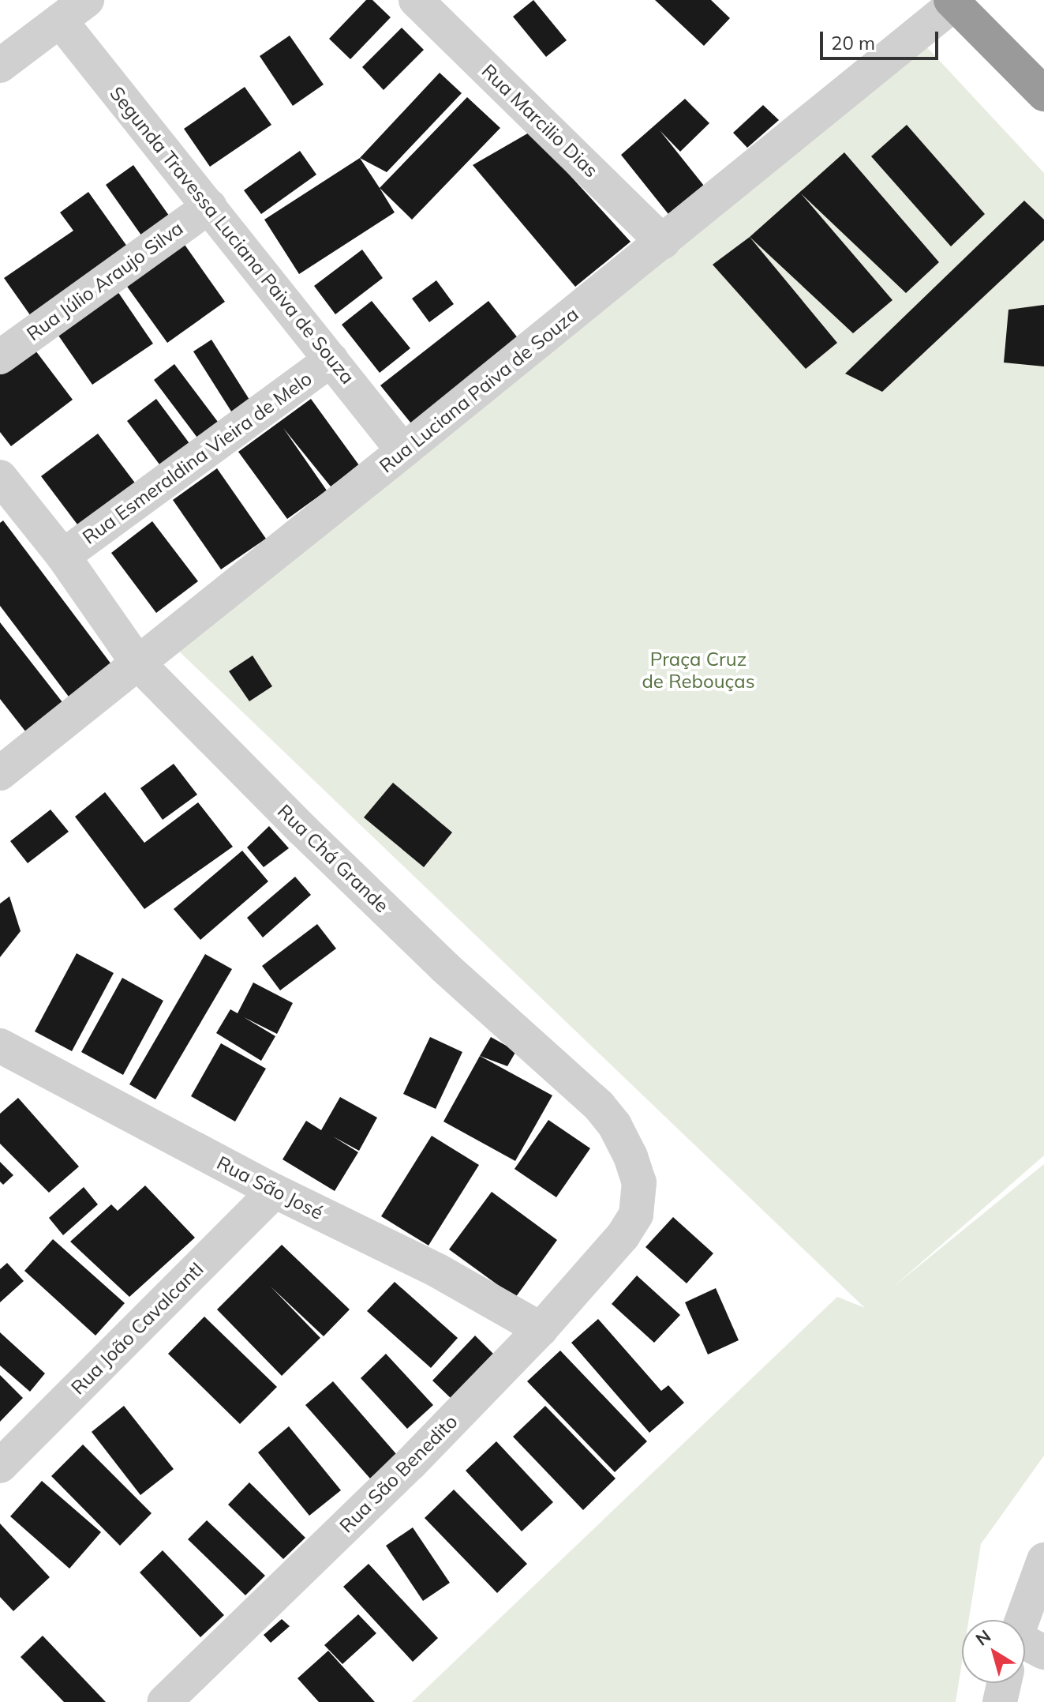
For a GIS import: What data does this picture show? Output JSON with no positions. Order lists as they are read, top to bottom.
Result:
{
  "streets": {
    "street": [
      "Rua Marcilio Dias",
      "Segunda Travessa Luciana Paiva de Souza",
      "Rua Júlio Araujo Silva",
      "Rua Luciana Paiva de Souza",
      "Rua Esmeraldina Vieira de Melo",
      "Rua Chá Grande",
      "Rua São José",
      "Rua João CavalcantI",
      "Rua São Benedito"
    ]
  },
  "crossings": [
    ["Rua Marcilio Dias", "Rua Luciana Paiva de Souza"],
    ["Segunda Travessa Luciana Paiva de Souza", "Rua Júlio Araujo Silva"],
    ["Segunda Travessa Luciana Paiva de Souza", "Rua Luciana Paiva de Souza"],
    ["Segunda Travessa Luciana Paiva de Souza", "Rua Esmeraldina Vieira de Melo"],
    ["Rua Luciana Paiva de Souza", "Rua Chá Grande"],
    ["Rua Esmeraldina Vieira de Melo", "Rua Chá Grande"],
    ["Rua Chá Grande", "Rua São Benedito"],
    ["Rua São José", "Rua João CavalcantI"],
    ["Rua São José", "Rua São Benedito"]
  ],
  "parks": ["Praça Cruz de Rebouças"],
  "scale_bar": "20 m",
  "north": "top left"
}
